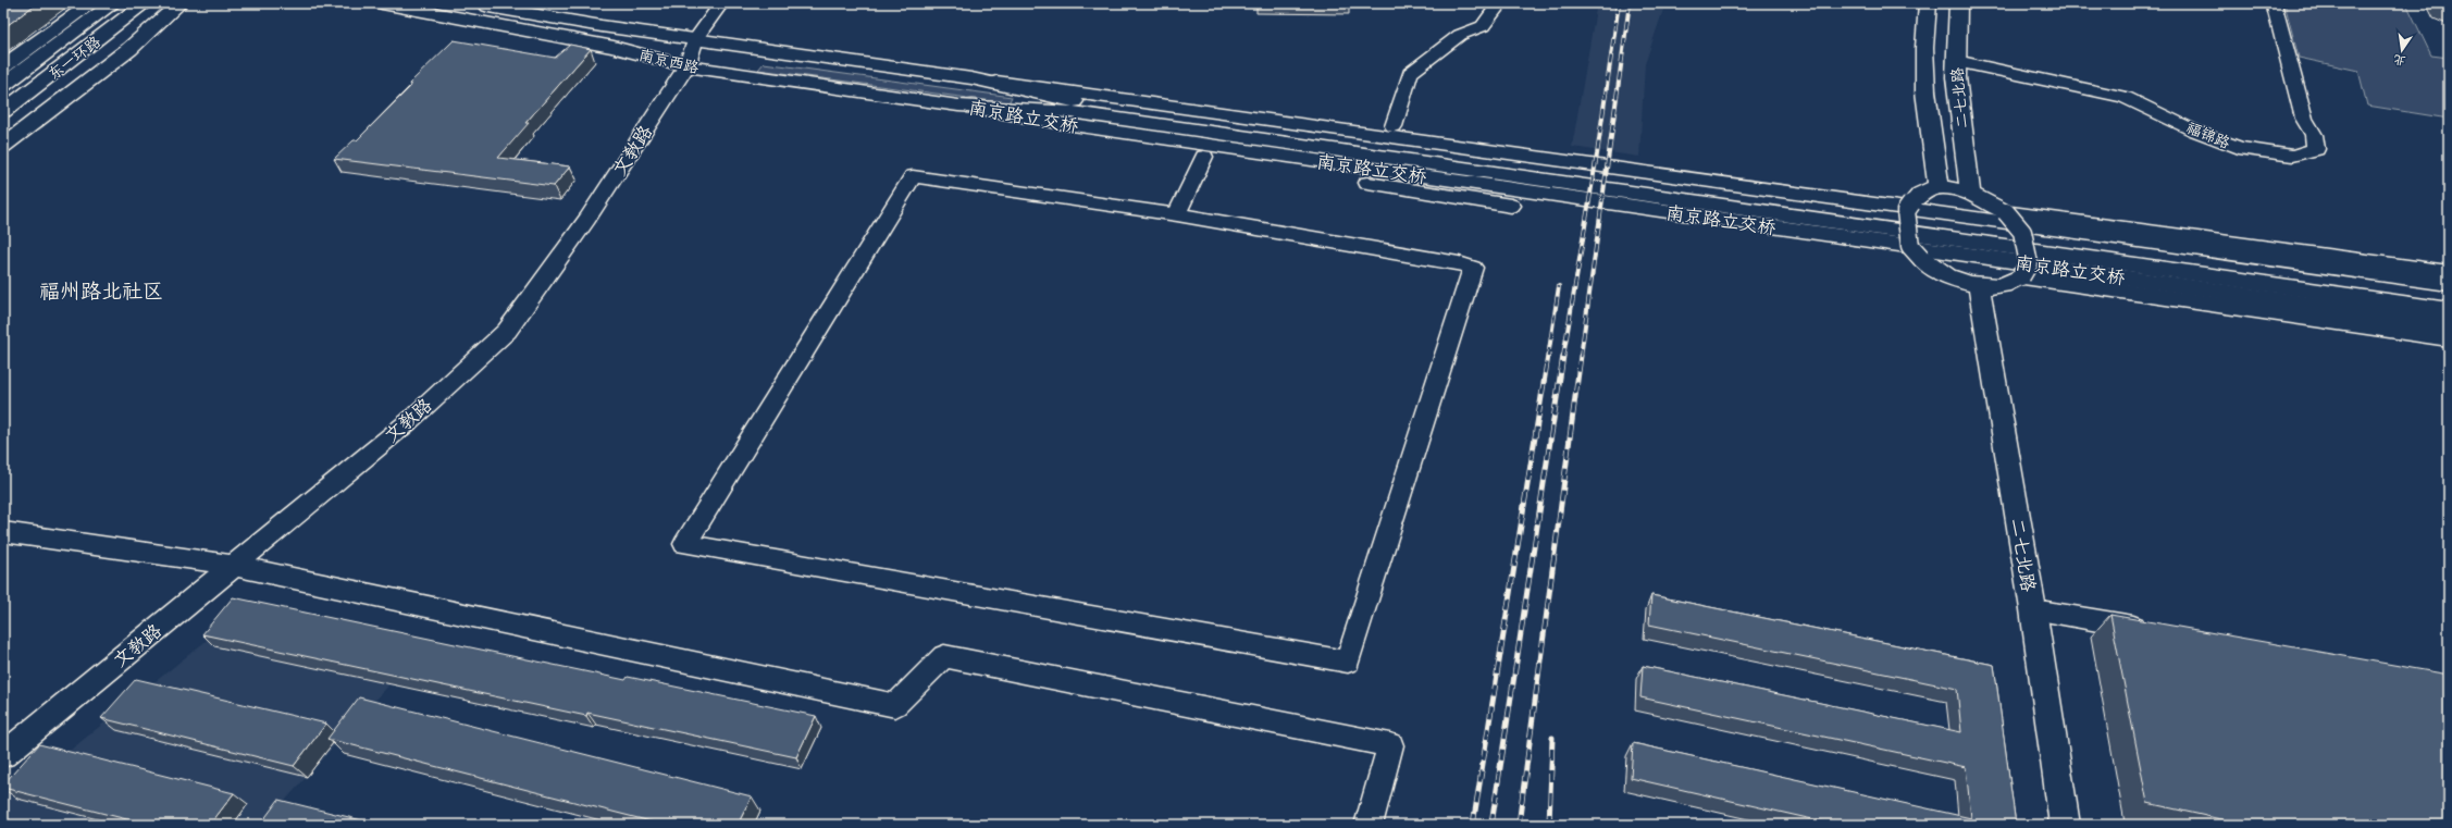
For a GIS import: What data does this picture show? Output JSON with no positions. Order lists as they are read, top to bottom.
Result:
{
  "streets": {
    "main road": [
      "东一环路",
      "南京西路",
      "二七北路",
      "南京路立交桥"
    ],
    "street": ["福锦路", "文教路"]
  },
  "crossings": [
    ["南京西路", "南京路立交桥"],
    ["南京西路", "文教路"],
    ["二七北路", "福锦路"]
  ],
  "districts": ["福州路北社区"],
  "north": "bottom"
}
